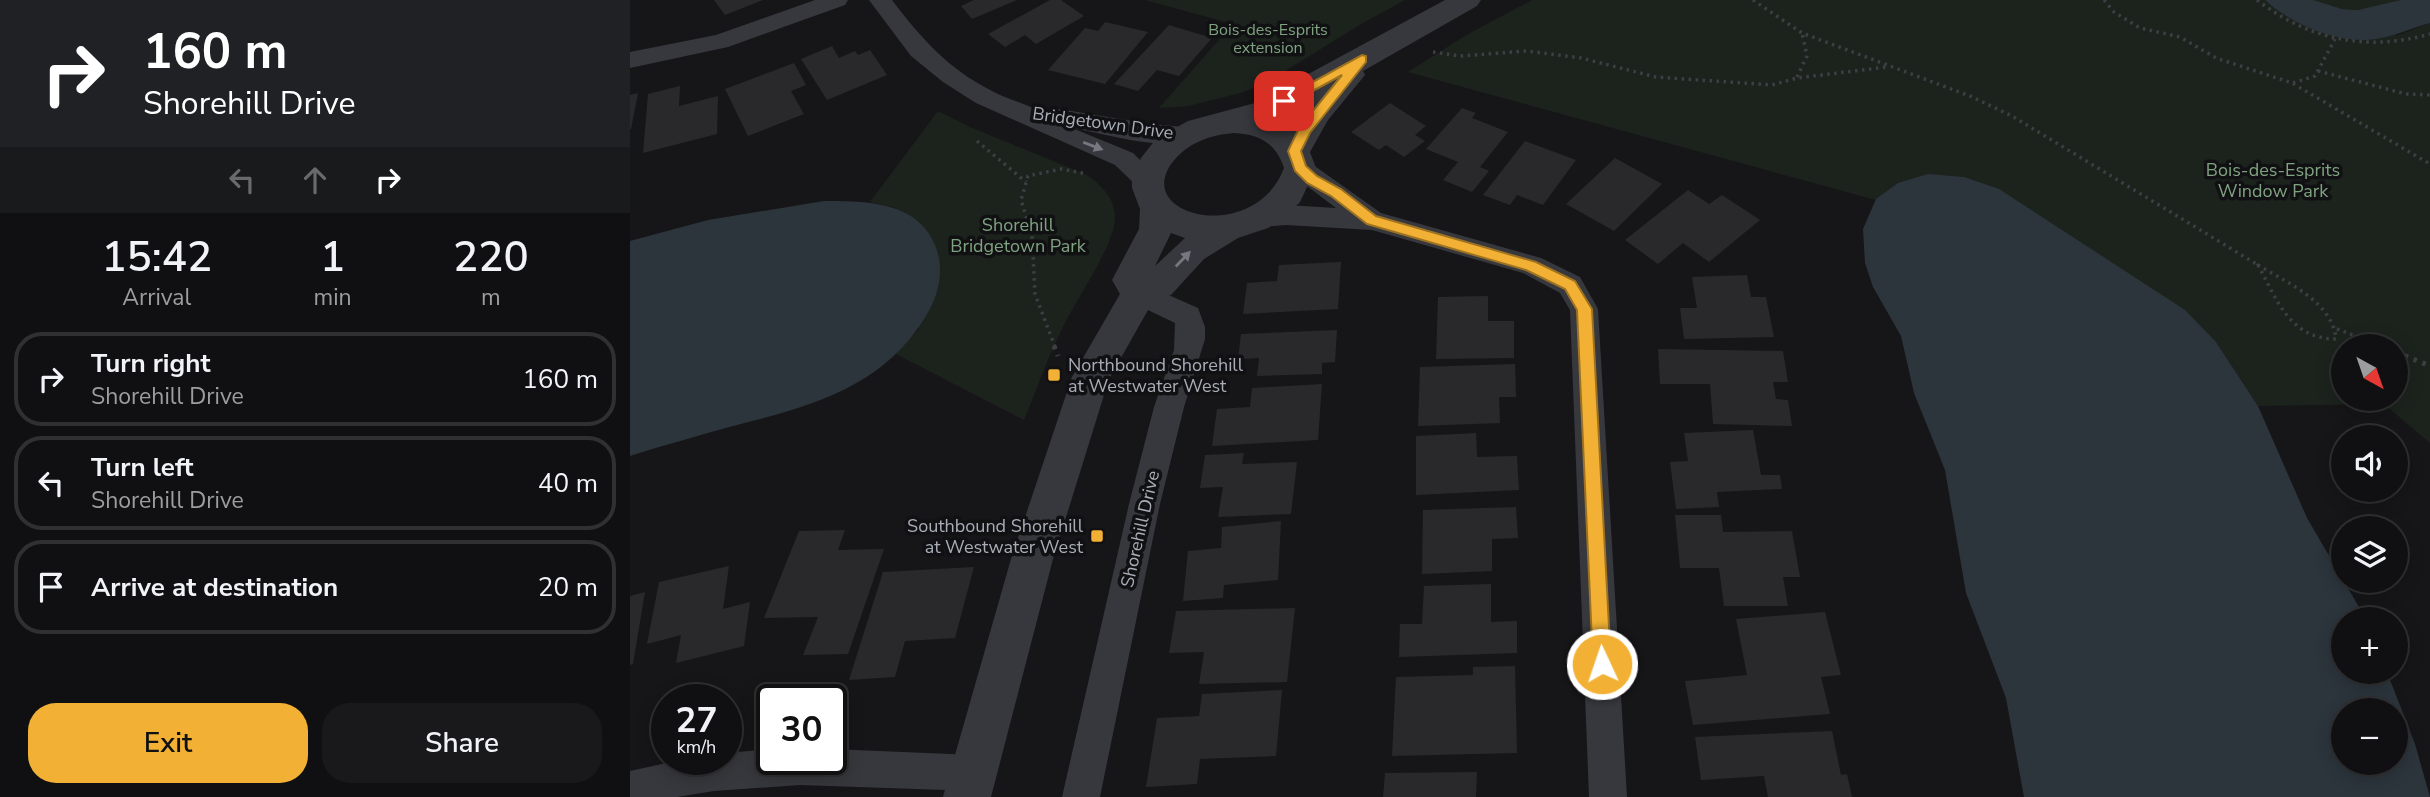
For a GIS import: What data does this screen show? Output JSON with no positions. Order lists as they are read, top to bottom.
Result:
{
  "streets": {
    "street": ["Bridgetown Drive", "Shorehill Drive"]
  },
  "parks": ["Bois-des-Esprits extension", "Bois-des-Esprits Window Park", "Shorehill Bridgetown Park"],
  "places": {
    "transit": ["Northbound Shorehill at Westwater West", "Southbound Shorehill at Westwater West"]
  },
  "north": "bottom right",
  "page": {
    "turn": ["160 m", "Shorehill Drive"],
    "eta": [
      "15:42",
      "Arrival",
      "1",
      "min",
      "220",
      "m"
    ],
    "list": [
      {
        "name": "Turn right",
        "note": "Shorehill Drive",
        "value": "160 m"
      },
      {
        "name": "Turn left",
        "note": "Shorehill Drive",
        "value": "40 m"
      },
      {
        "name": "Arrive at destination",
        "value": "20 m"
      }
    ],
    "map_buttons": ["+", "−"],
    "speed": "27 km/h",
    "limit": "30",
    "buttons": ["Exit", "Share"]
  }
}
